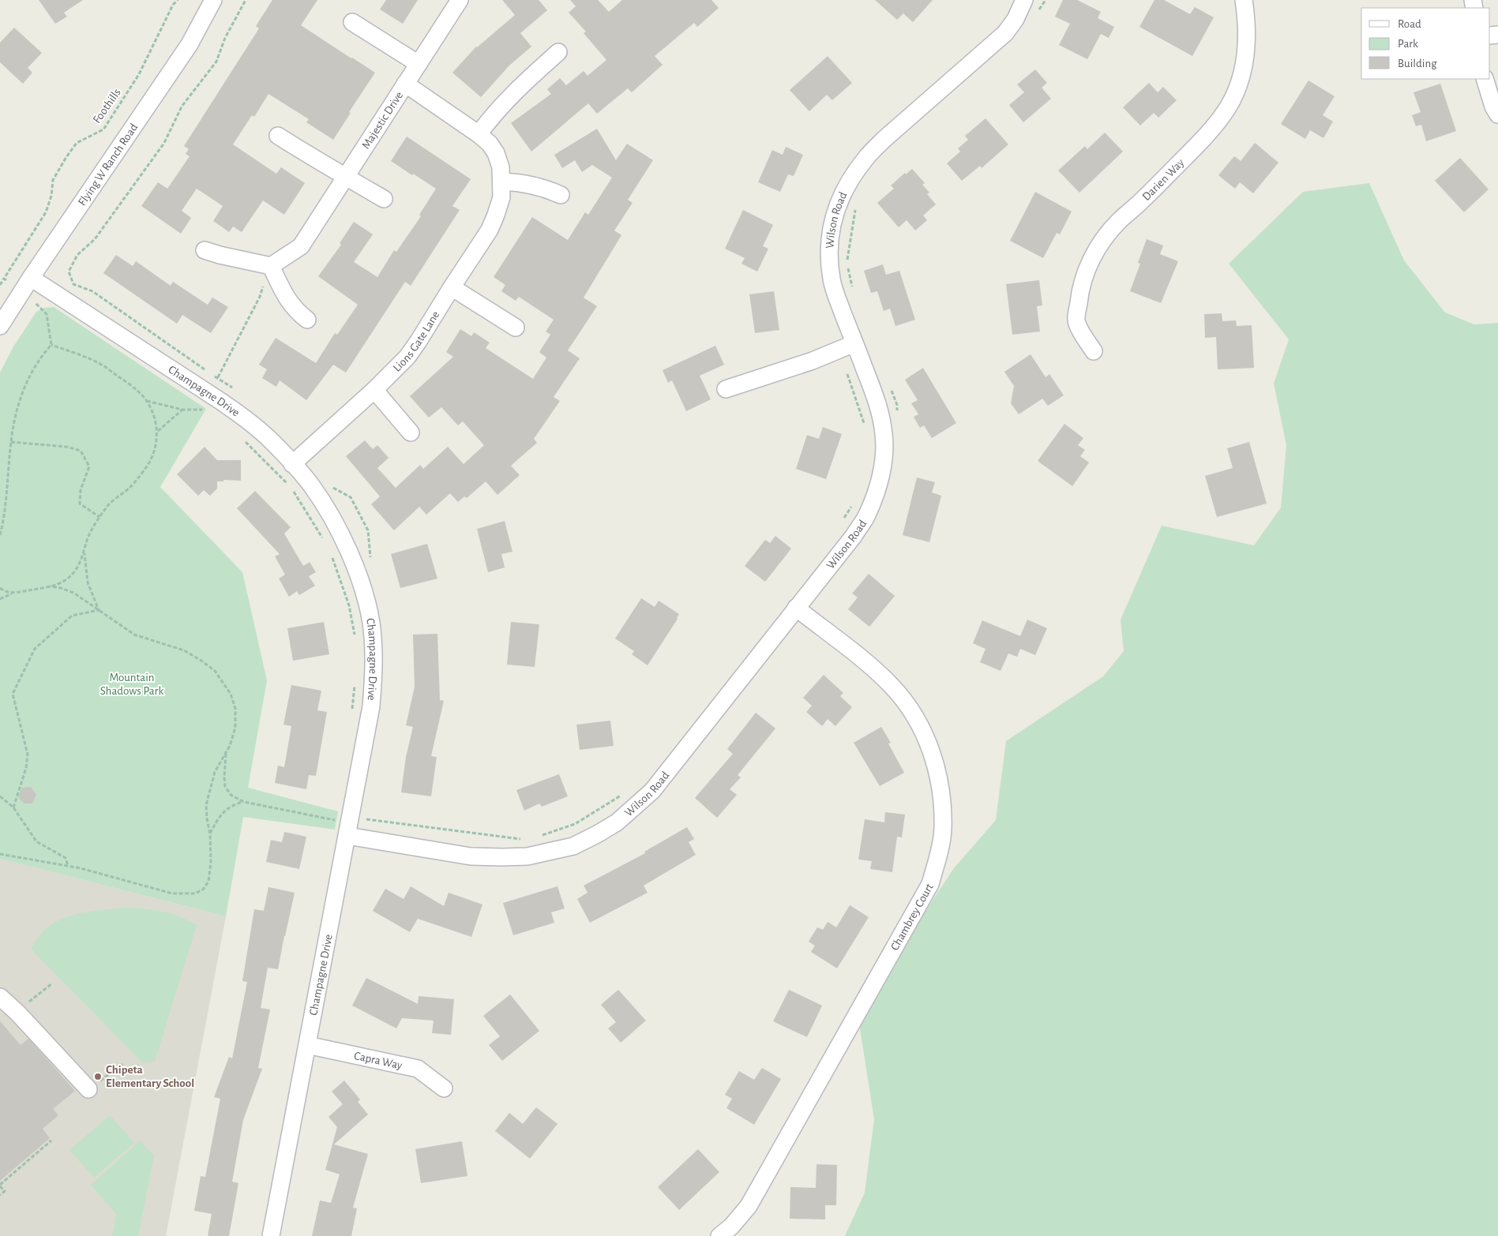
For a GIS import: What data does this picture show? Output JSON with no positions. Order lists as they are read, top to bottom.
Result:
{
  "streets": {
    "street": [
      "Majestic Drive",
      "Flying W Ranch Road",
      "Darien Way",
      "Wilson Road",
      "Lions Gate Lane",
      "Champagne Drive",
      "Chambrey Court",
      "Capra Way"
    ],
    "path": ["Foothills"]
  },
  "crossings": [
    ["Majestic Drive", "Lions Gate Lane"],
    ["Flying W Ranch Road", "Champagne Drive"],
    ["Wilson Road", "Champagne Drive"],
    ["Wilson Road", "Chambrey Court"],
    ["Lions Gate Lane", "Champagne Drive"],
    ["Champagne Drive", "Capra Way"]
  ],
  "parks": ["Mountain Shadows Park"],
  "places": ["Chipeta Elementary School"],
  "legend": ["Road", "Park", "Building"]
}
